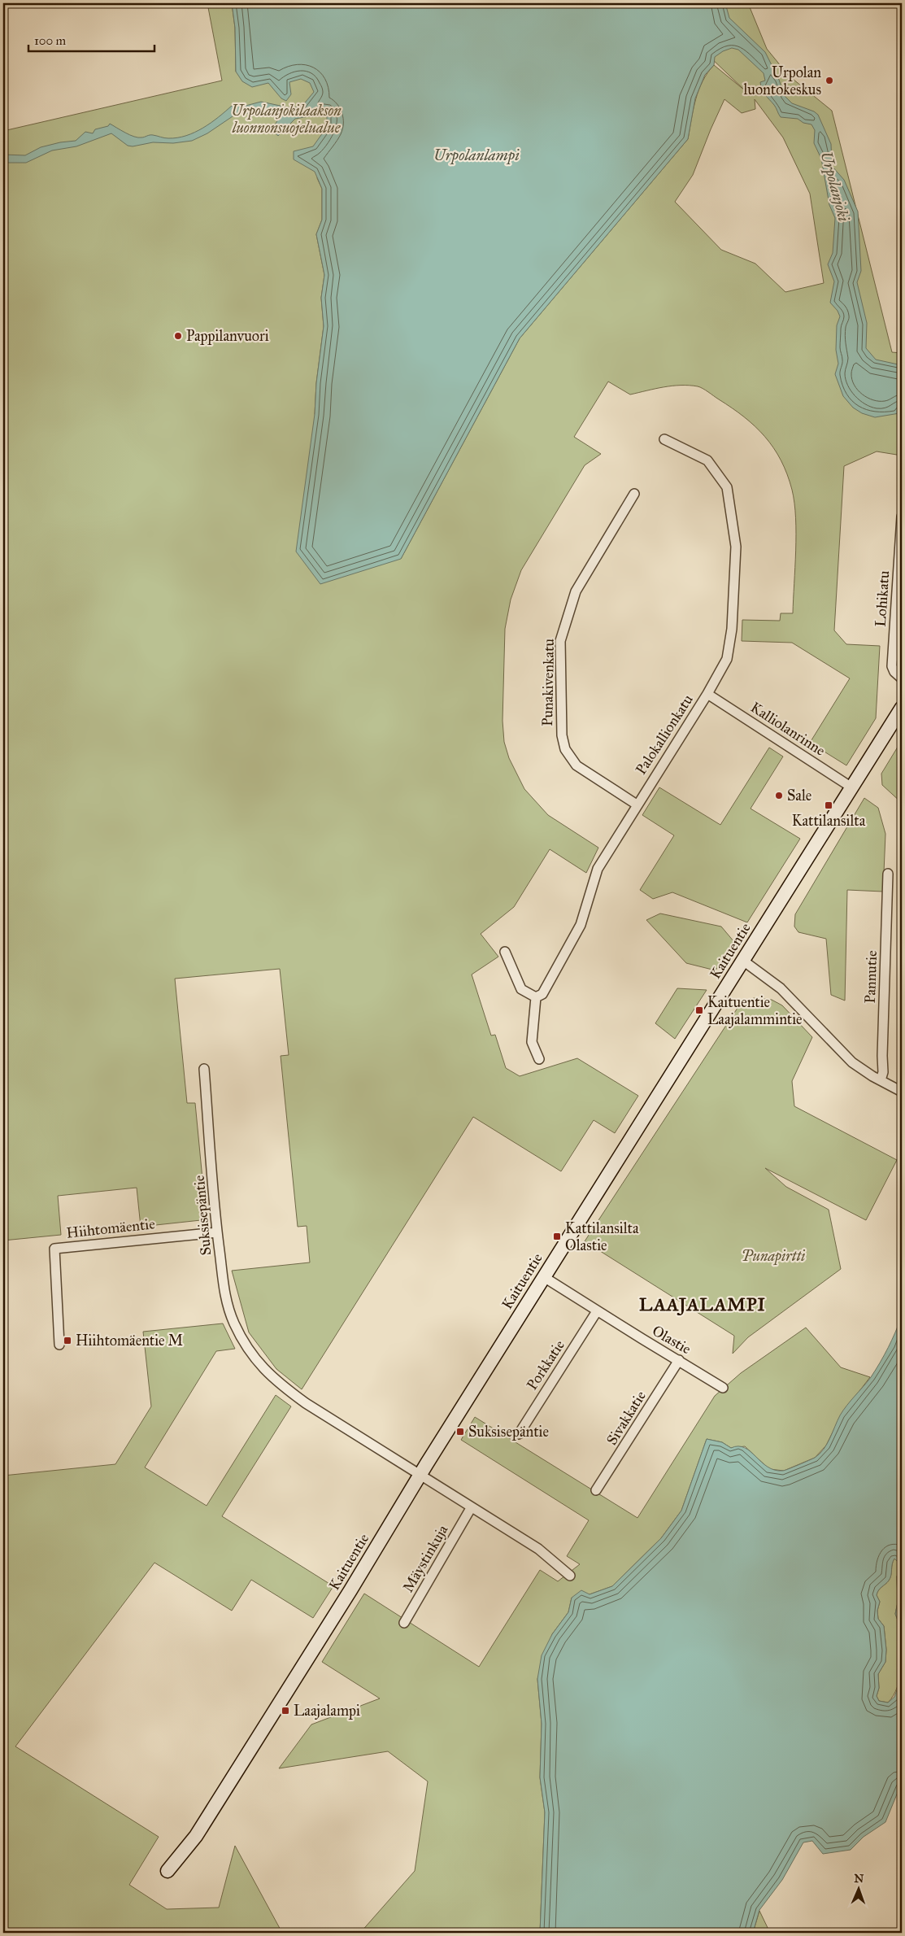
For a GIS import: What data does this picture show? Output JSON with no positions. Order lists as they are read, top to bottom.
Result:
{
  "streets": {
    "street": [
      "Lohikatu",
      "Punakivenkatu",
      "Kalliolanrinne",
      "Palokallionkatu",
      "Kaituentie",
      "Pannutie",
      "Suksisepäntie",
      "Hiihtomäentie",
      "Olastie",
      "Porkkatie",
      "Sivakkatie",
      "Mäystinkuja"
    ]
  },
  "crossings": [
    ["Punakivenkatu", "Palokallionkatu"],
    ["Kalliolanrinne", "Palokallionkatu"],
    ["Kalliolanrinne", "Kaituentie"],
    ["Kaituentie", "Suksisepäntie"],
    ["Kaituentie", "Olastie"],
    ["Suksisepäntie", "Hiihtomäentie"],
    ["Suksisepäntie", "Mäystinkuja"],
    ["Olastie", "Porkkatie"],
    ["Olastie", "Sivakkatie"]
  ],
  "districts": ["LAAJALAMPI"],
  "water": ["Urpolanlampi", "Urpolanjoki"],
  "parks": ["Urpolanjokilaakson luonnonsuojelualue", "Punapirtti"],
  "places": {
    "other": ["Urpolan luontokeskus", "Pappilanvuori", "Sale"],
    "transit": [
      "Kattilansilta",
      "Kaituentie Laajalammintie",
      "Kattilansilta Olastie",
      "Hiihtomäentie M",
      "Suksisepäntie",
      "Laajalampi"
    ]
  },
  "scale_bar": "100 m",
  "north": "top"
}
